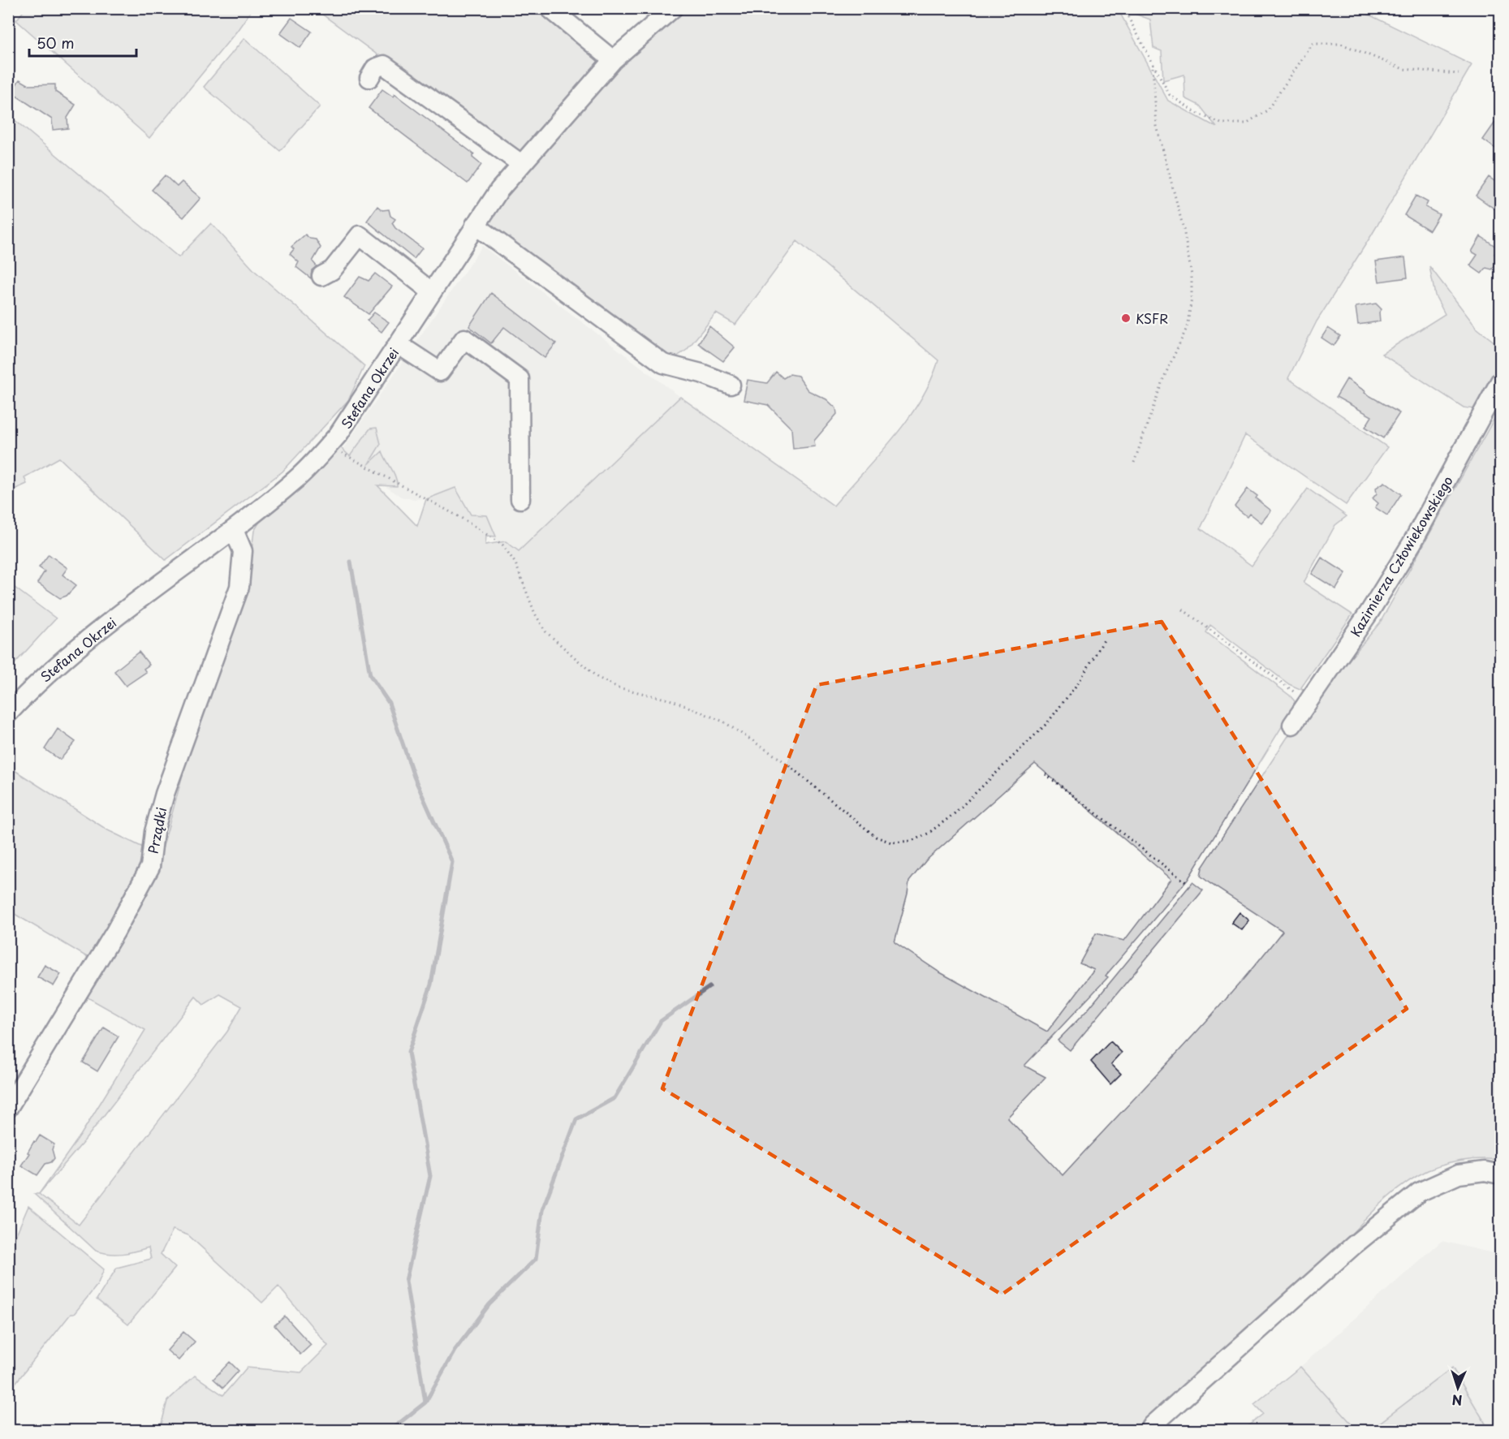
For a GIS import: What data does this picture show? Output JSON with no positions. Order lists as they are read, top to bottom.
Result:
{
  "streets": {
    "street": ["Stefana Okrzei", "Kazimierza Człowiekowskiego", "Prządki"]
  },
  "crossings": [
    ["Stefana Okrzei", "Prządki"]
  ],
  "places": ["KSFR"],
  "scale_bar": "50 m",
  "north": "bottom"
}
